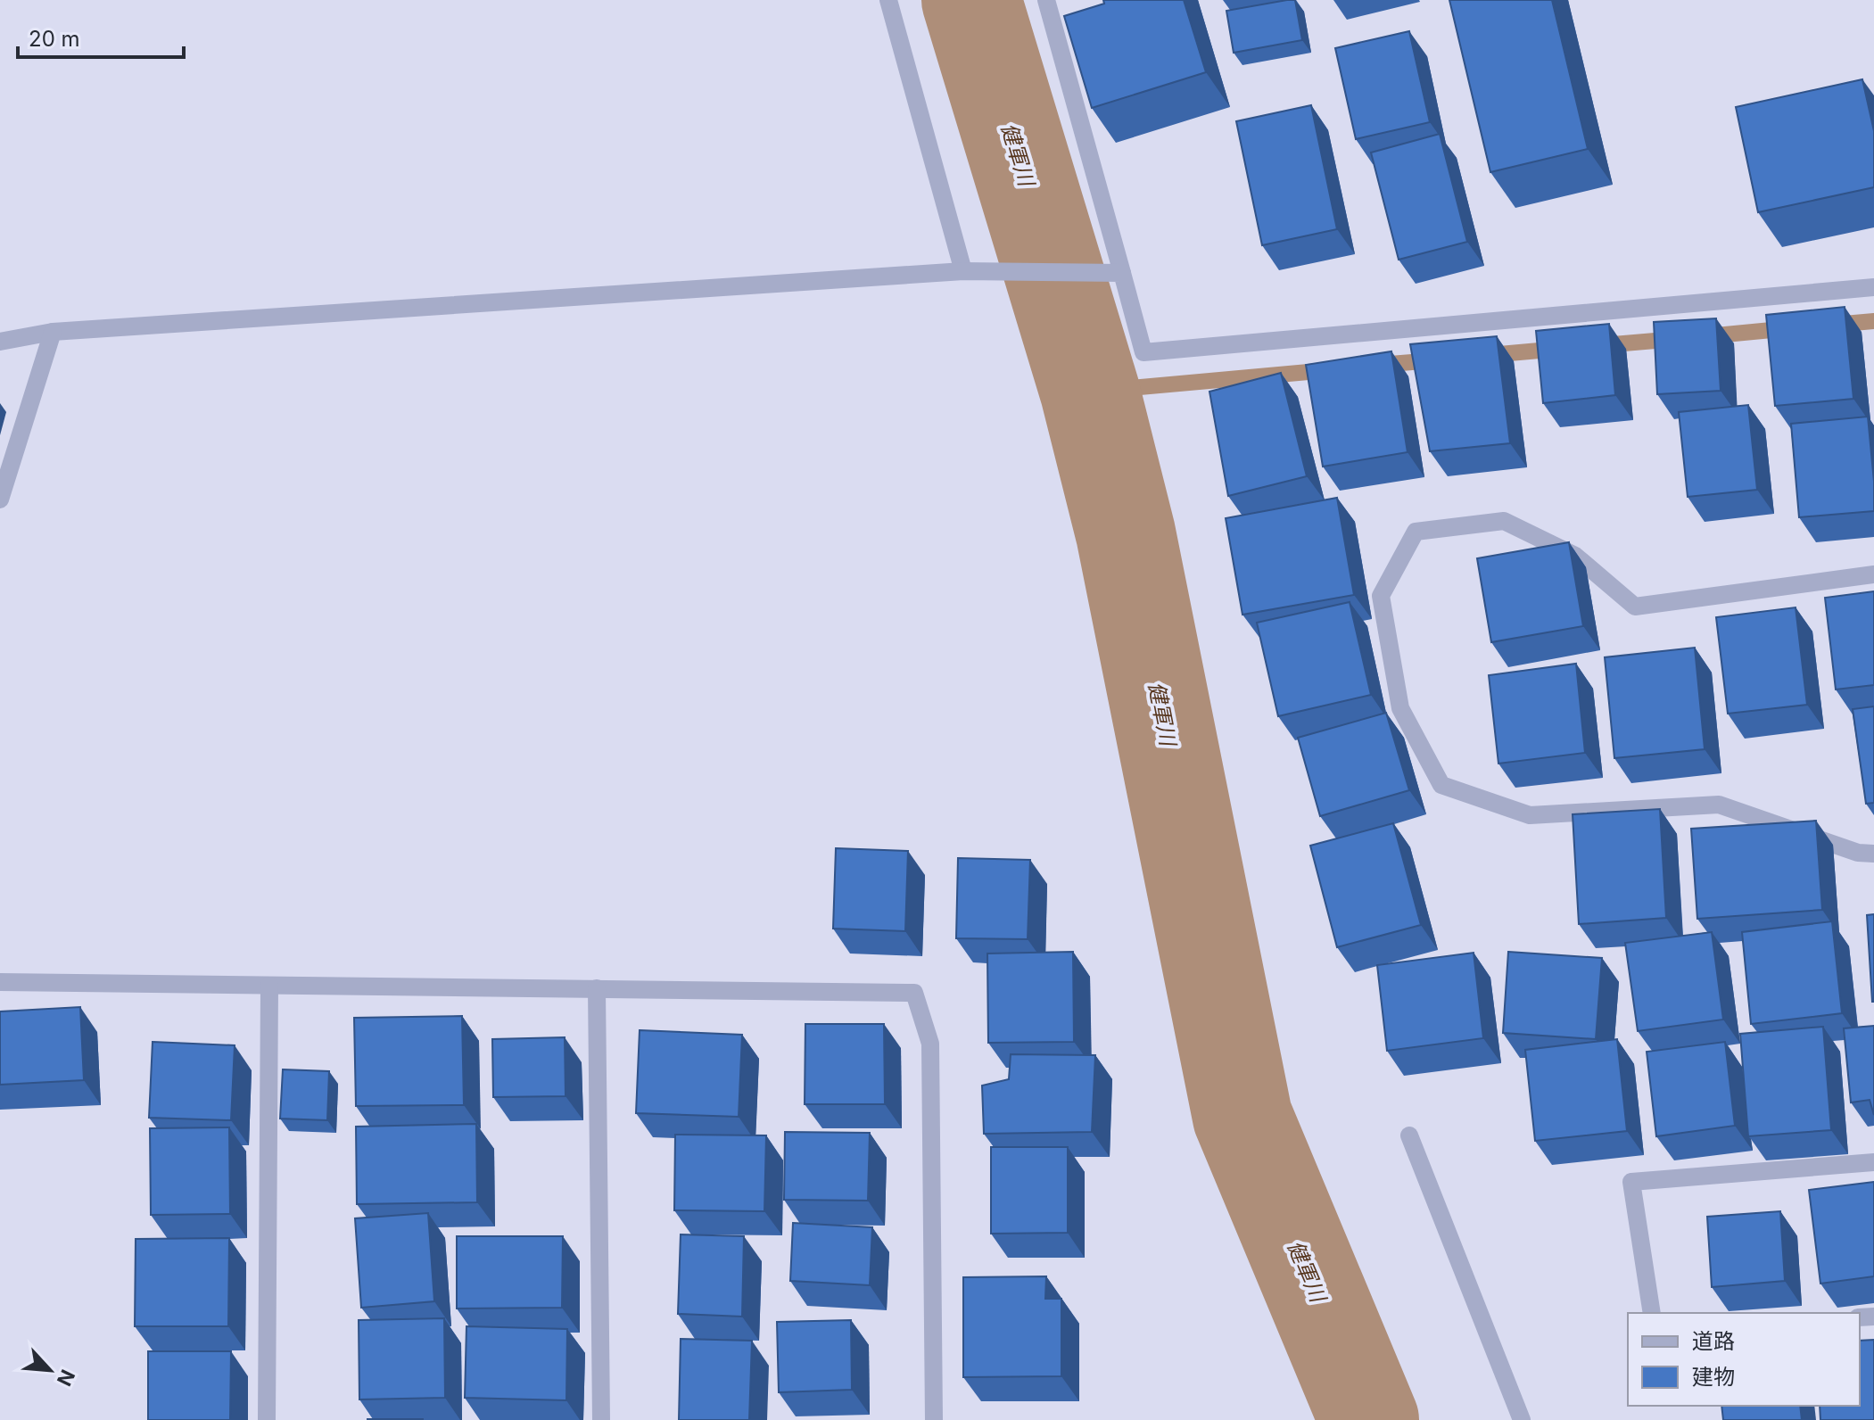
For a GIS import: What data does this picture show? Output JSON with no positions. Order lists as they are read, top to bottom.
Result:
{
  "water": ["健軍川"],
  "legend": ["道路", "建物"],
  "scale_bar": "20 m",
  "north": "bottom right"
}
